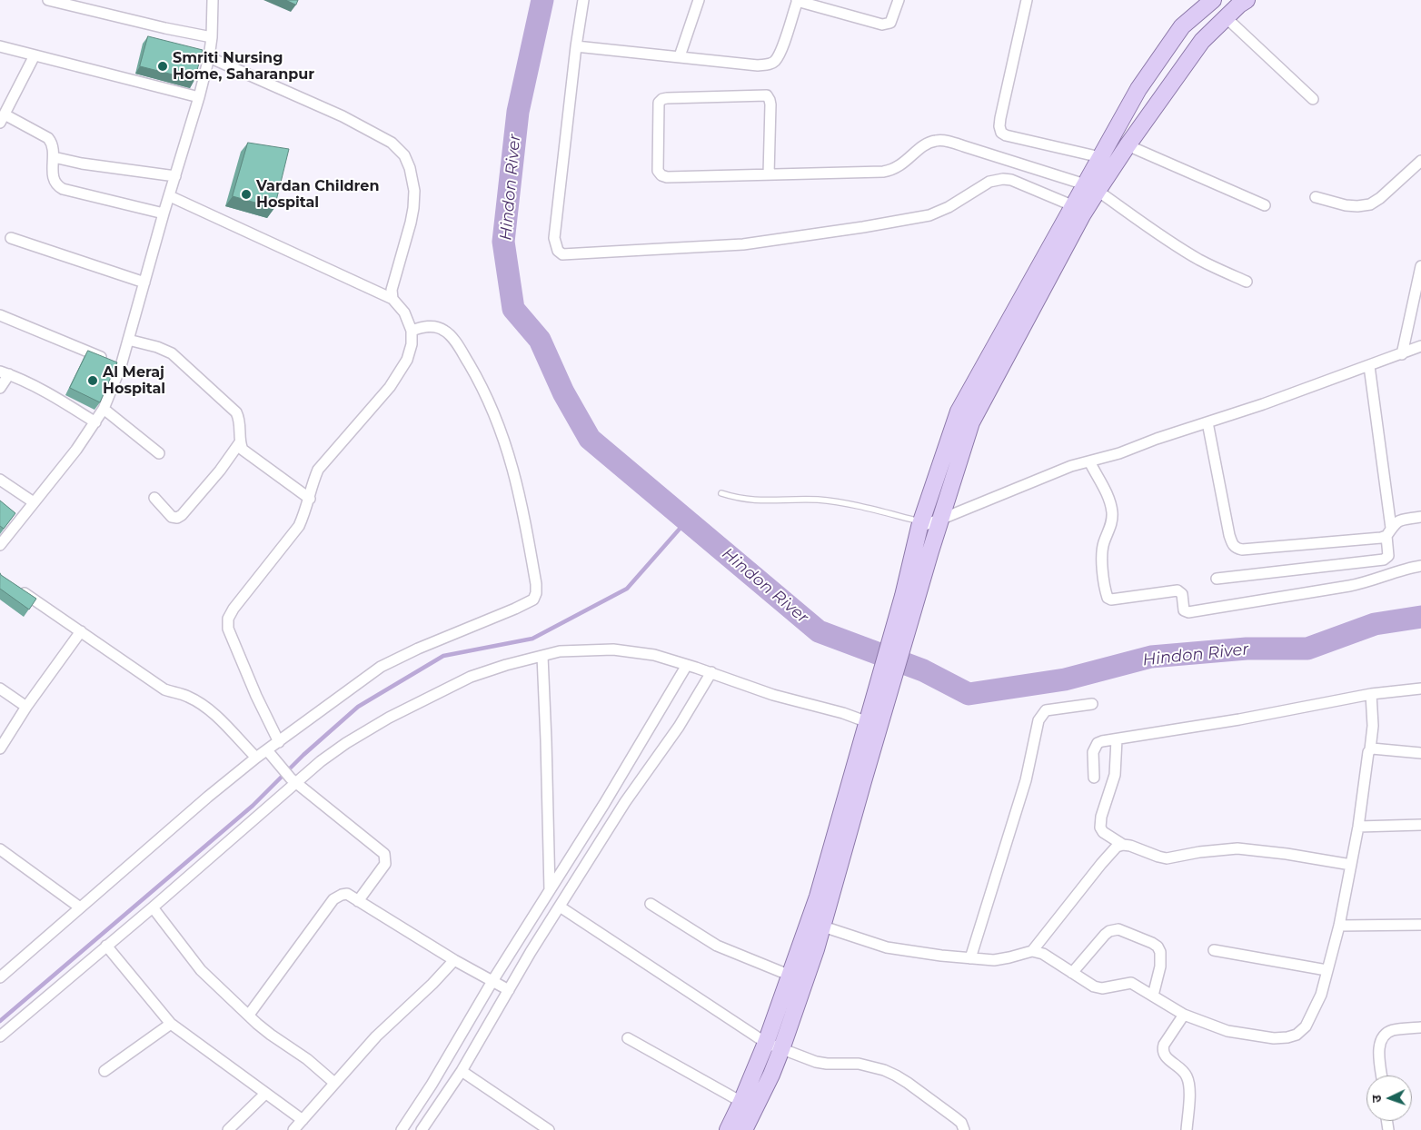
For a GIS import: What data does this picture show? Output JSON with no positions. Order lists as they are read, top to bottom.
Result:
{
  "water": ["Hindon River"],
  "places": ["Smriti Nursing Home, Saharanpur", "Vardan Children Hospital", "Al Meraj Hospital"],
  "north": "left"
}
